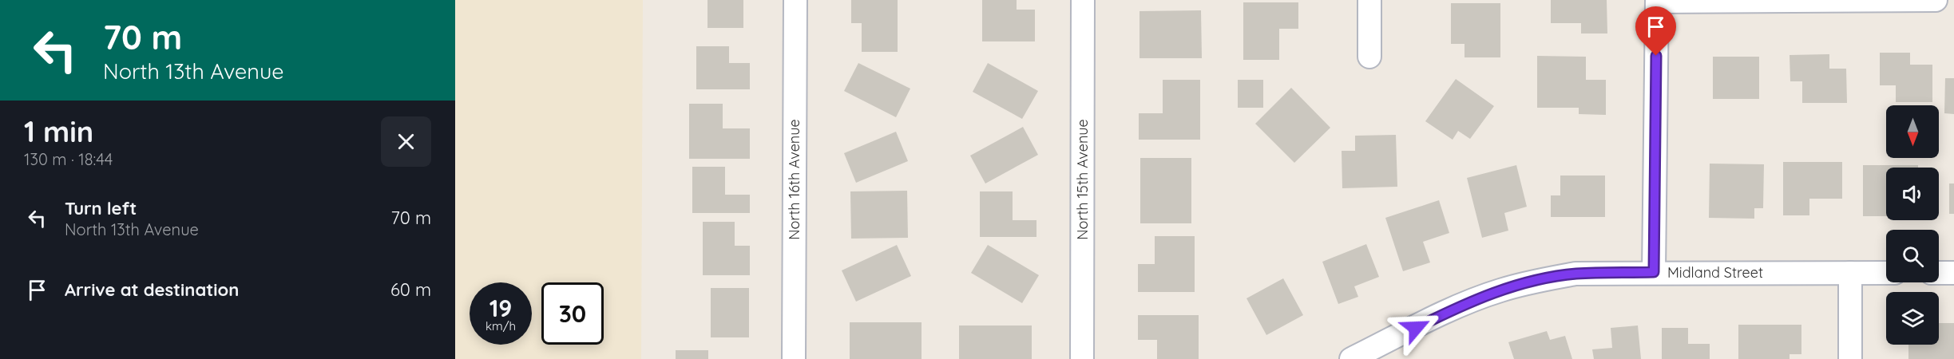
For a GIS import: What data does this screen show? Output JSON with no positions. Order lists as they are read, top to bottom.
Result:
{
  "streets": {
    "street": ["North 16th Avenue", "North 15th Avenue", "Midland Street"]
  },
  "north": "bottom",
  "page": {
    "turn": ["70 m", "North 13th Avenue"],
    "heading": ["1 min", "130 m · 18:44"],
    "list": [
      {
        "name": "Turn left",
        "note": "North 13th Avenue",
        "value": "70 m"
      },
      {
        "name": "Arrive at destination",
        "value": "60 m"
      }
    ],
    "speed": "19 km/h",
    "limit": "30"
  }
}
